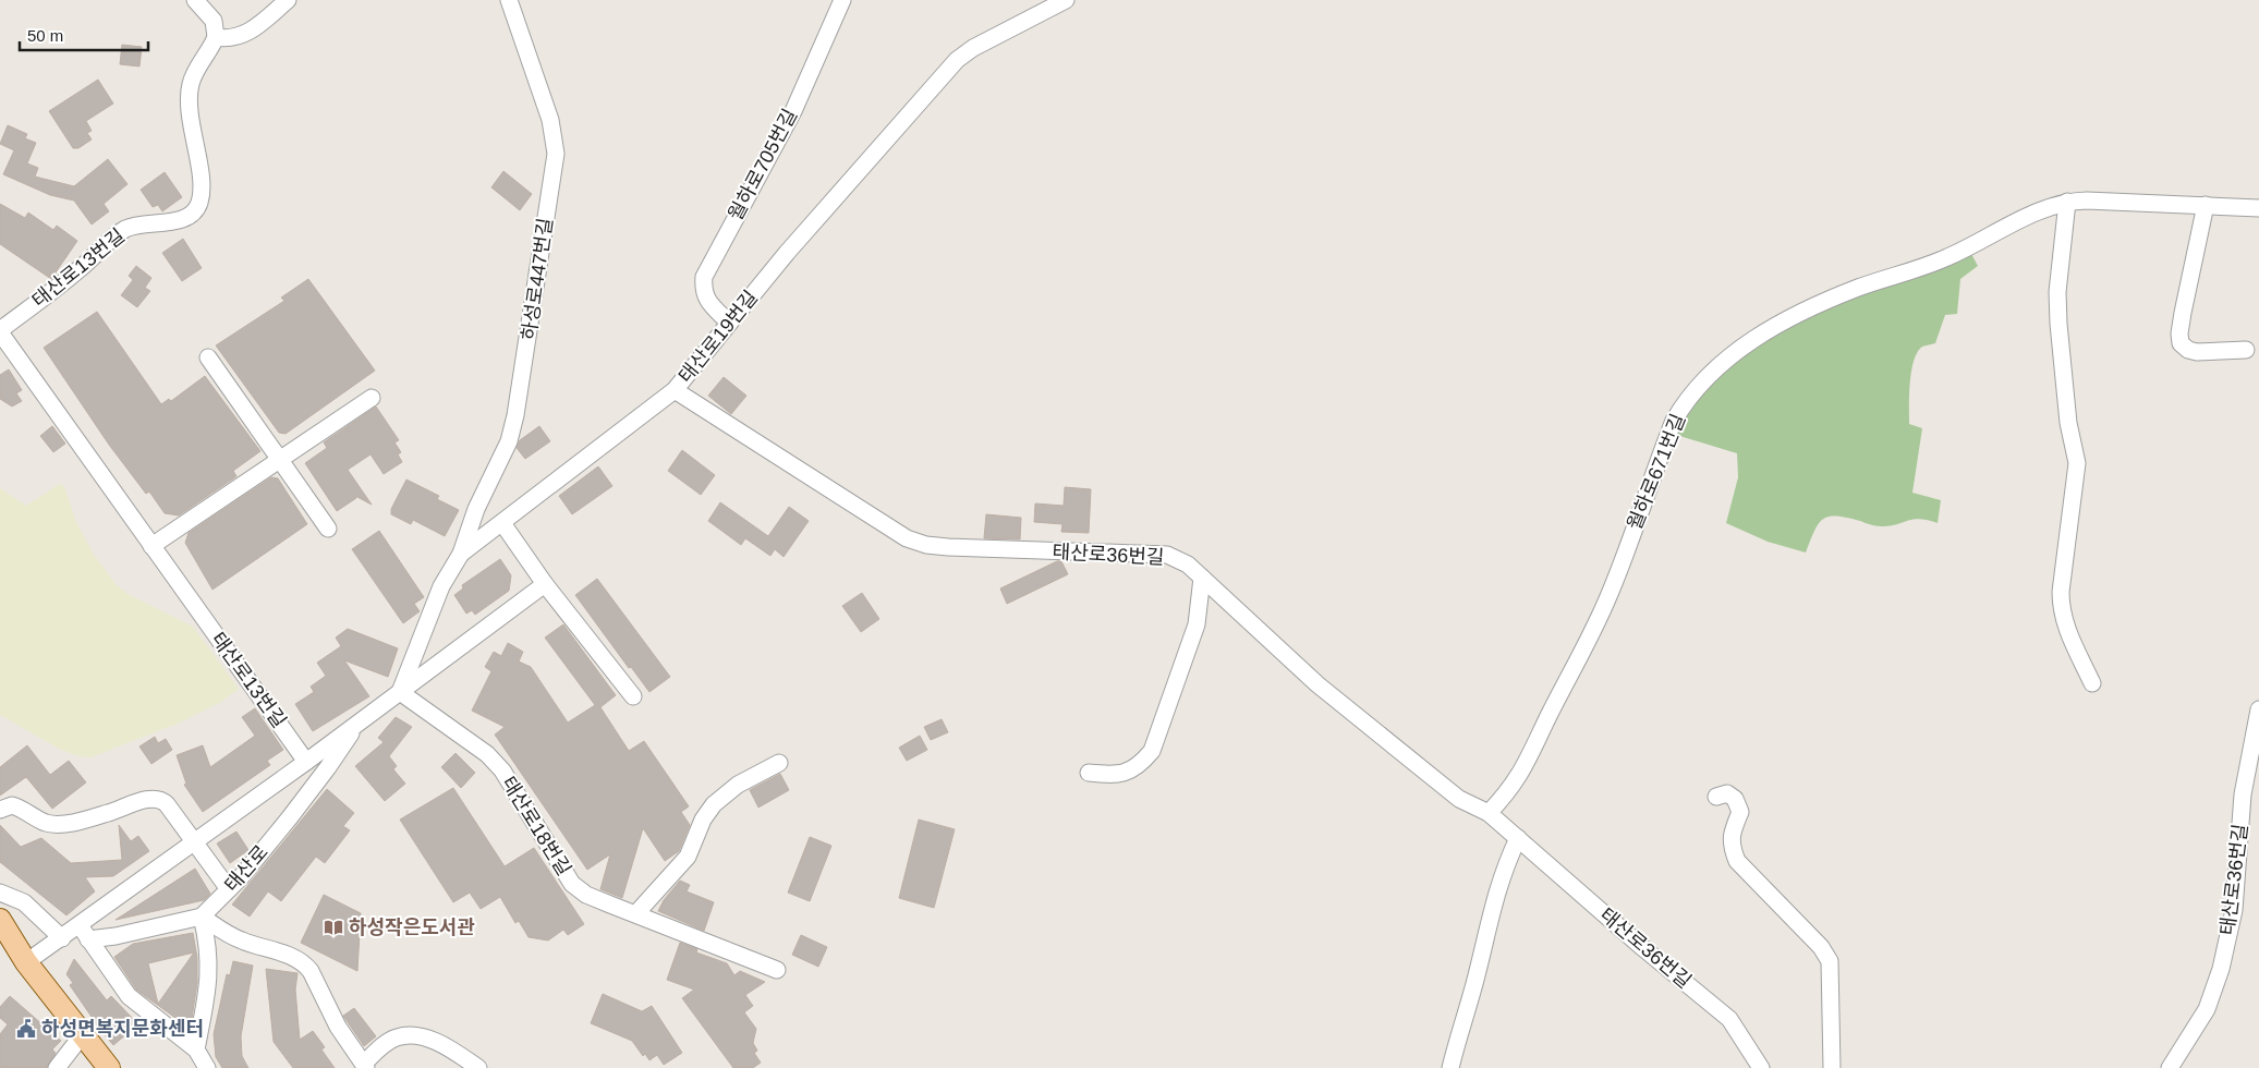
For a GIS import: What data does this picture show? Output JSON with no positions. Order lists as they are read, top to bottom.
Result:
{
  "streets": {
    "street": [
      "월하로705번길",
      "태산로13번길",
      "하성로447번길",
      "태산로19번길",
      "월하로671번길",
      "태산로36번길",
      "태산로18번길",
      "태산로"
    ]
  },
  "crossings": [
    ["월하로705번길", "태산로19번길"],
    ["태산로13번길", "태산로"],
    ["하성로447번길", "태산로19번길"],
    ["태산로19번길", "태산로36번길"],
    ["태산로19번길", "태산로18번길"],
    ["태산로19번길", "태산로"],
    ["월하로671번길", "태산로36번길"],
    ["태산로18번길", "태산로"]
  ],
  "places": {
    "library": ["하성작은도서관"],
    "public building": ["하성면복지문화센터"]
  },
  "scale_bar": "50 m"
}
